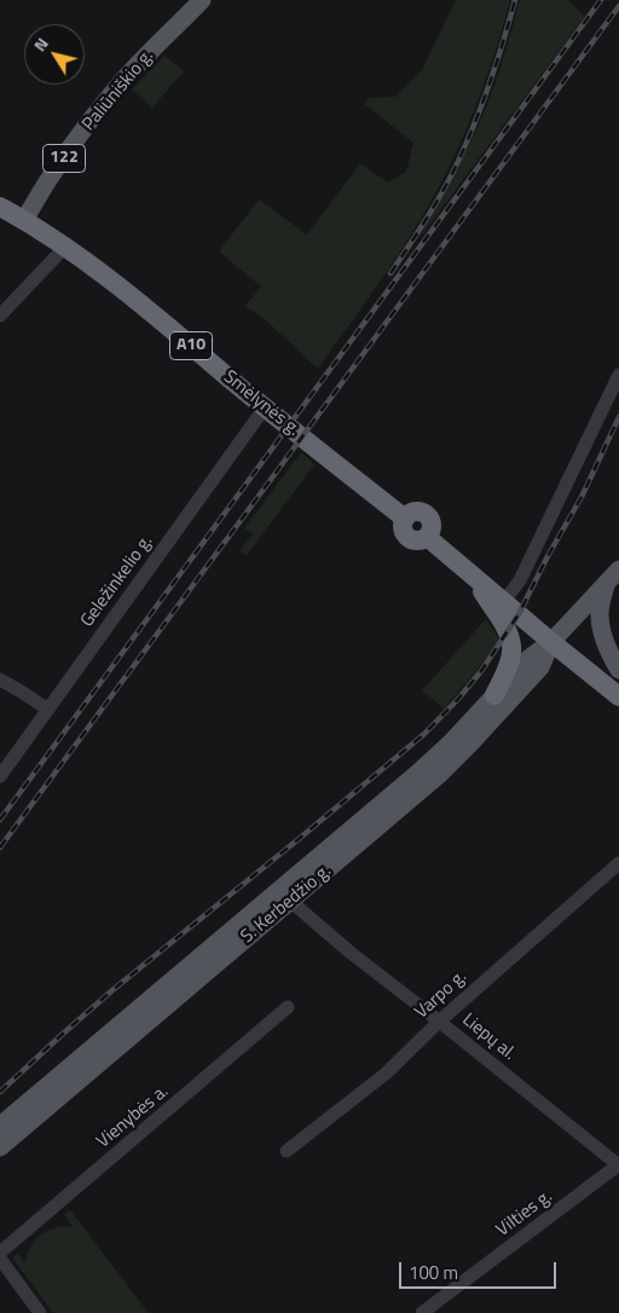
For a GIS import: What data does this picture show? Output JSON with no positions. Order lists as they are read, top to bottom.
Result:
{
  "streets": {
    "highway": ["A10", "Smėlynės g."],
    "main road": ["Paliūniškio g.", "122", "S. Kerbedžio g."],
    "street": [
      "Geležinkelio g.",
      "Varpo g.",
      "Liepų al.",
      "Vienybės a.",
      "Vilties g."
    ]
  },
  "crossings": [
    ["Paliūniškio g.", "Smėlynės g."],
    ["Smėlynės g.", "Geležinkelio g."],
    ["Smėlynės g.", "S. Kerbedžio g."],
    ["S. Kerbedžio g.", "Liepų al."],
    ["Varpo g.", "Liepų al."],
    ["Liepų al.", "Vilties g."]
  ],
  "scale_bar": "100 m",
  "north": "top left"
}
